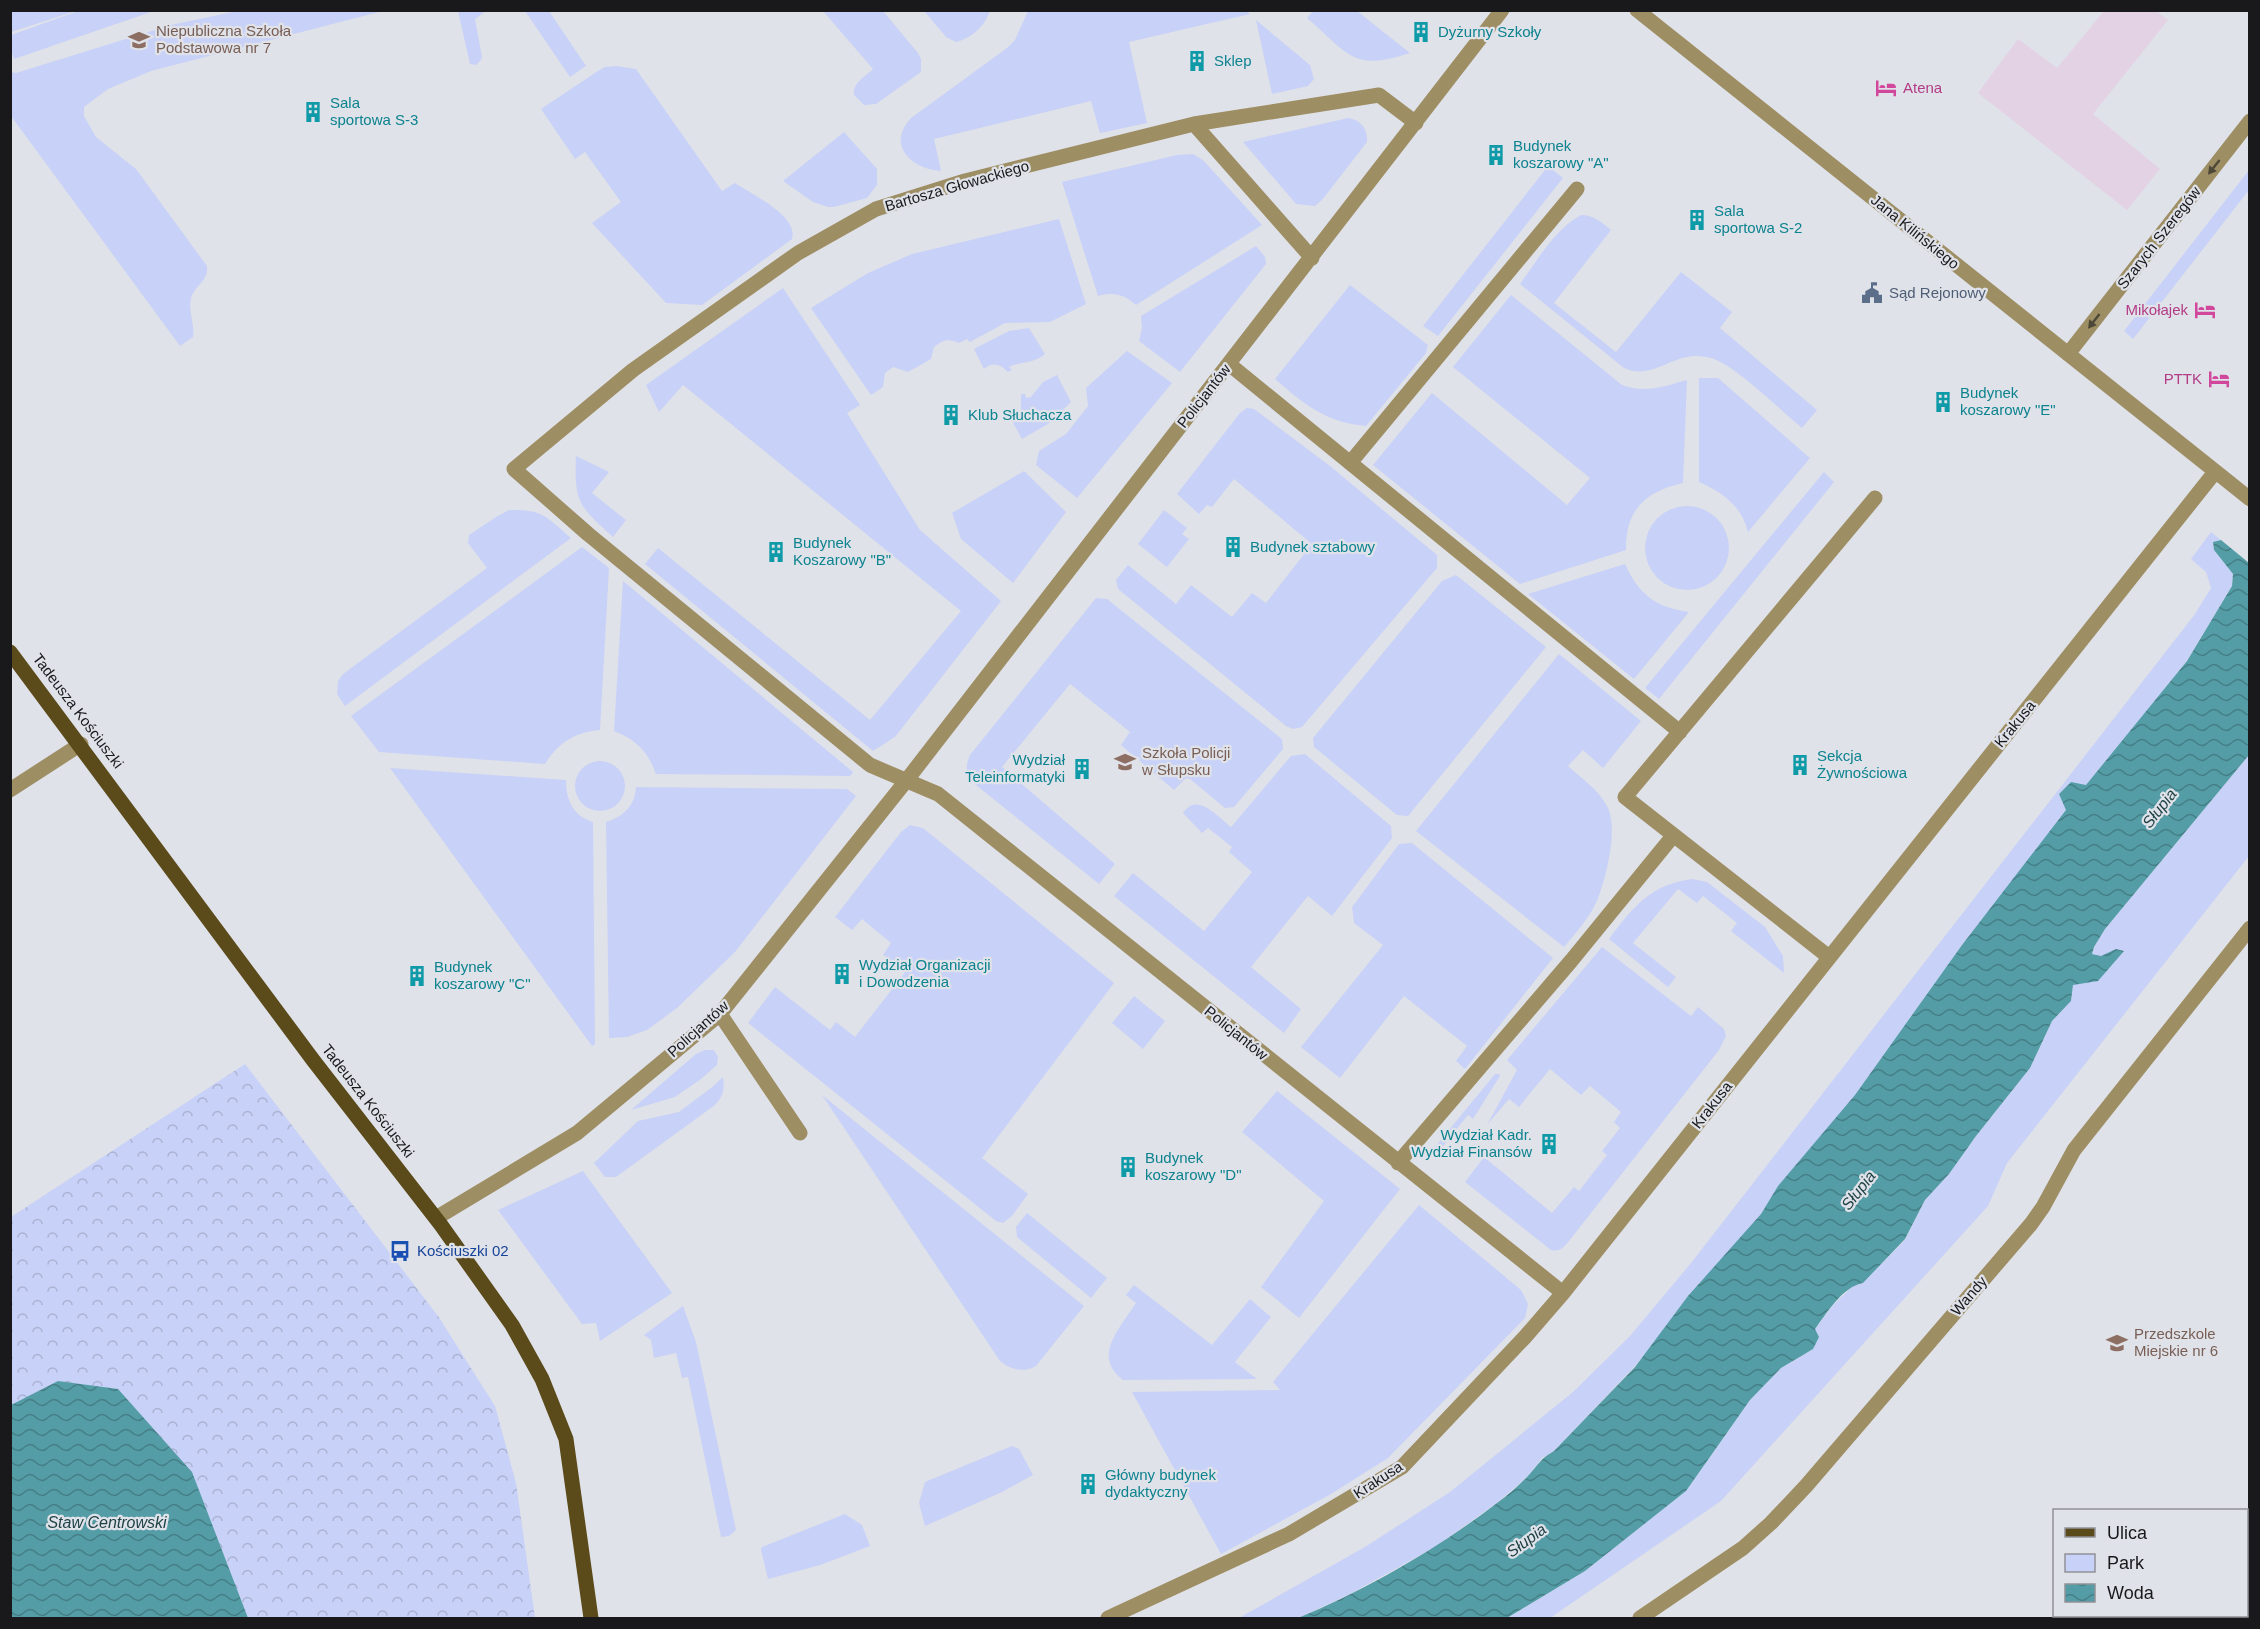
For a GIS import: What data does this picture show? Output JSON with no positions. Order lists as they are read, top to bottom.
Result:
{
  "streets": {
    "main road": ["Tadeusza Kościuszki"],
    "street": [
      "Bartosza Głowackiego",
      "Jana Kilińskiego",
      "Szarych Szeregów",
      "Policjantów",
      "Krakusa",
      "Wandy"
    ]
  },
  "crossings": [
    ["Bartosza Głowackiego", "Policjantów"],
    ["Jana Kilińskiego", "Szarych Szeregów"],
    ["Jana Kilińskiego", "Krakusa"],
    ["Policjantów", "Tadeusza Kościuszki"],
    ["Policjantów", "Krakusa"]
  ],
  "one_way": ["Szarych Szeregów"],
  "water": ["Słupia", "Staw Centrowski"],
  "places": {
    "building": [
      "Dyżurny Szkoły",
      "Sklep",
      "Sala sportowa S-3",
      "Budynek koszarowy \"A\"",
      "Sala sportowa S-2",
      "Budynek koszarowy \"E\"",
      "Klub Słuchacza",
      "Budynek sztabowy",
      "Budynek Koszarowy \"B\"",
      "Sekcja Żywnościowa",
      "Wydział Teleinformatyki",
      "Wydział Organizacji i Dowodzenia",
      "Budynek koszarowy \"C\"",
      "Wydział Kadr. Wydział Finansów",
      "Budynek koszarowy \"D\"",
      "Główny budynek dydaktyczny"
    ],
    "school or university": ["Niepubliczna Szkoła Podstawowa nr 7", "Szkoła Policji w Słupsku", "Przedszkole Miejskie nr 6"],
    "hotel": ["Atena", "Mikołajek", "PTTK"],
    "public building": ["Sąd Rejonowy"],
    "bus stop": ["Kościuszki 02"]
  },
  "legend": ["Ulica", "Park", "Woda"]
}
